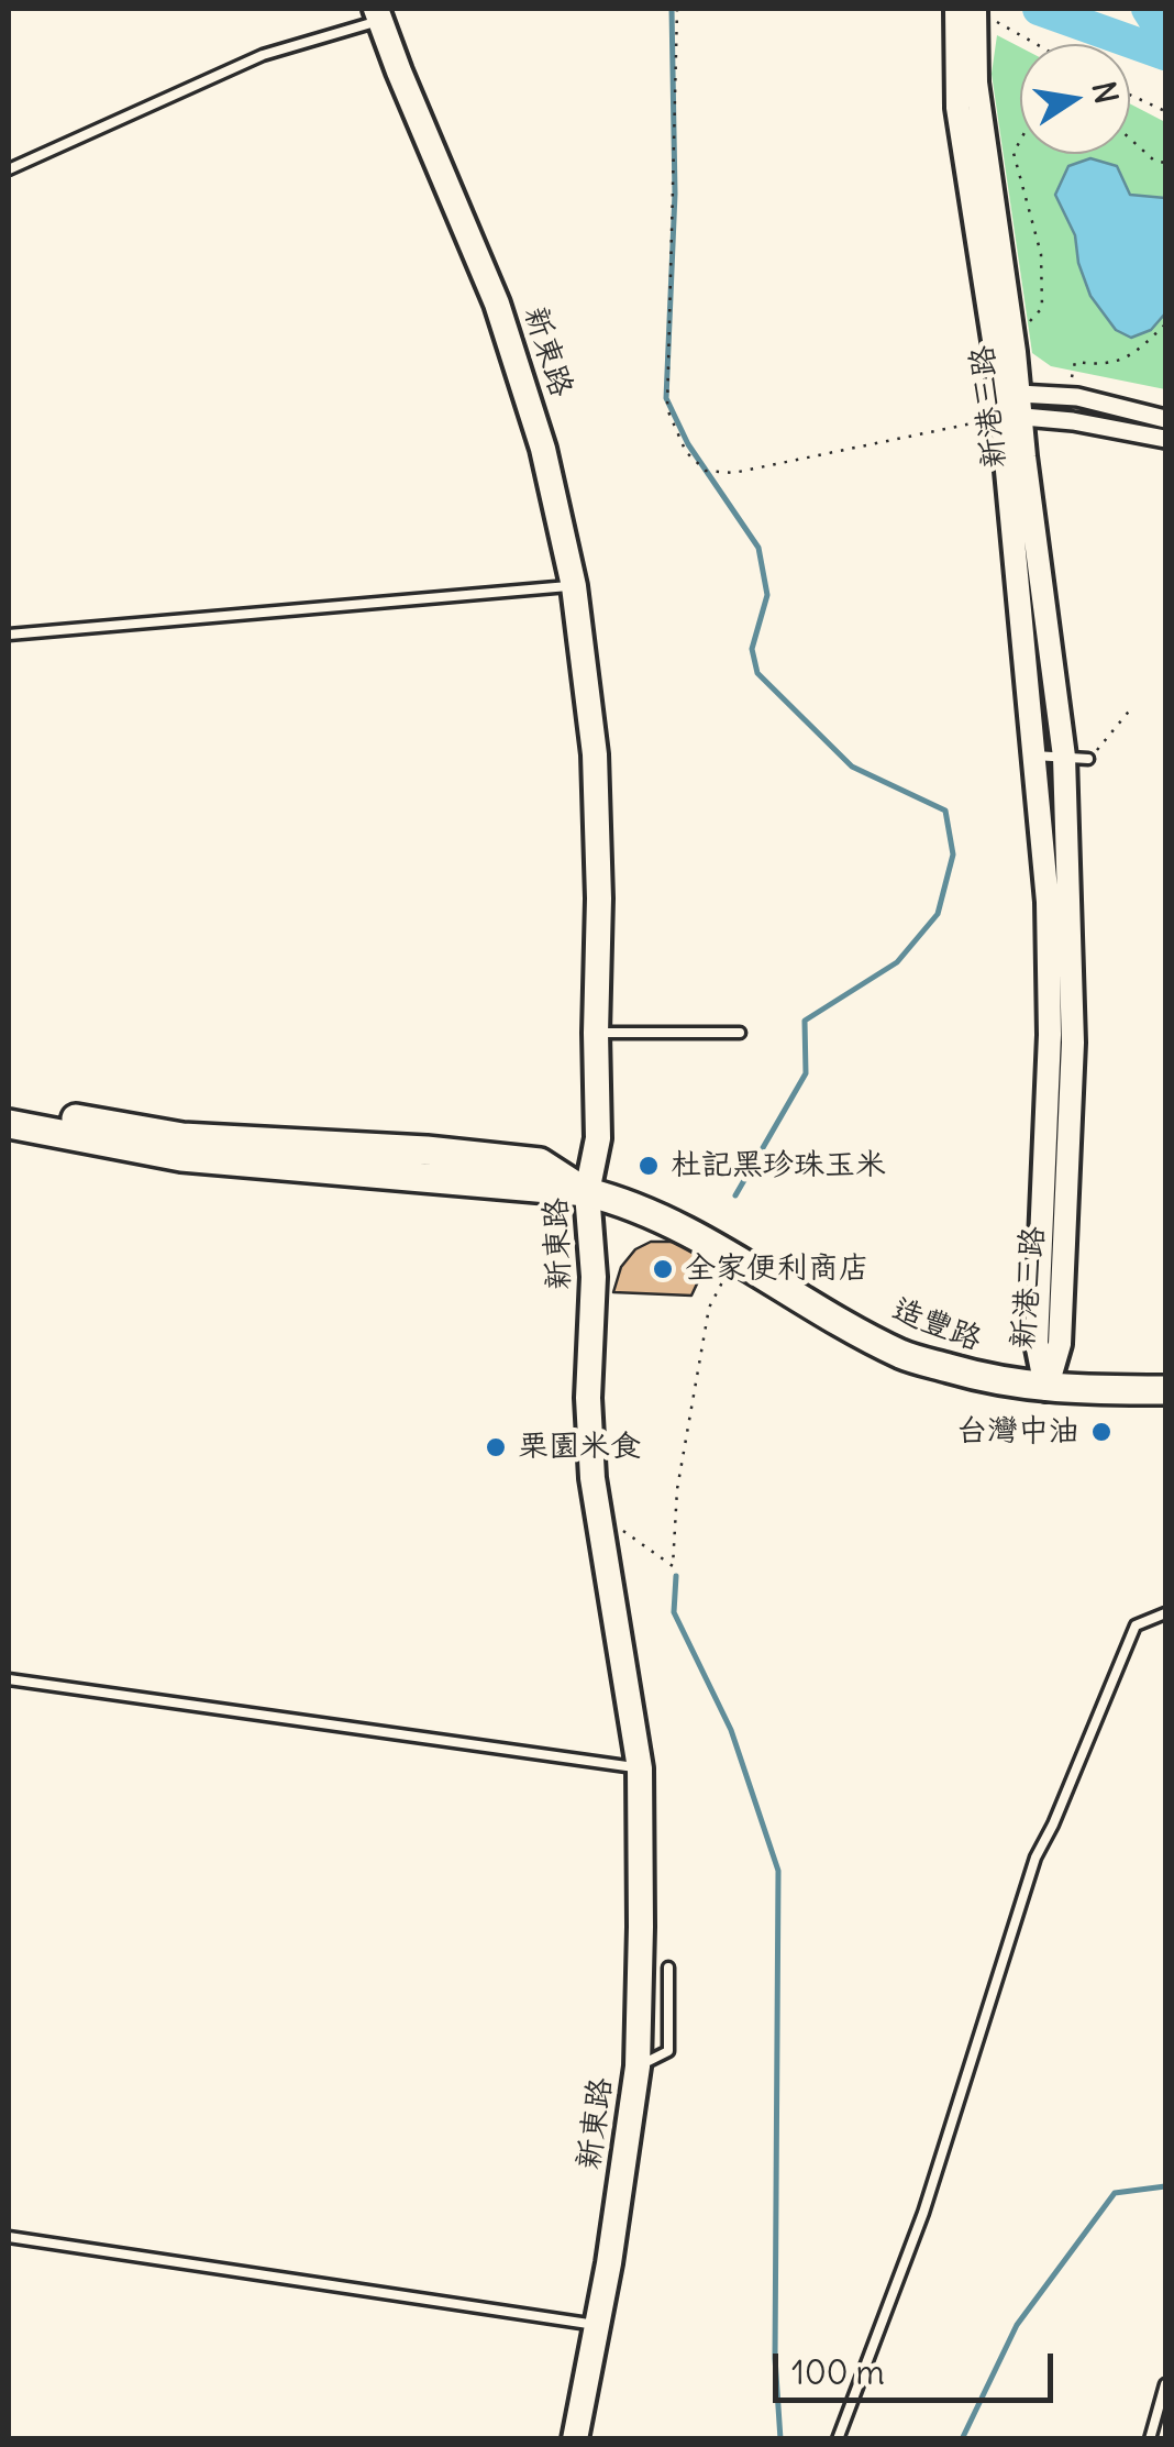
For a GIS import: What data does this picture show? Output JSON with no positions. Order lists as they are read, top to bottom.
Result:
{
  "streets": {
    "main road": ["新東路", "造豐路"],
    "street": ["新港三路"]
  },
  "crossings": [
    ["新東路", "造豐路"],
    ["新港三路", "造豐路"]
  ],
  "places": [
    "杜記黑珍珠玉米",
    "全家便利商店",
    "台灣中油",
    "栗園米食"
  ],
  "scale_bar": "100 m",
  "north": "right"
}
